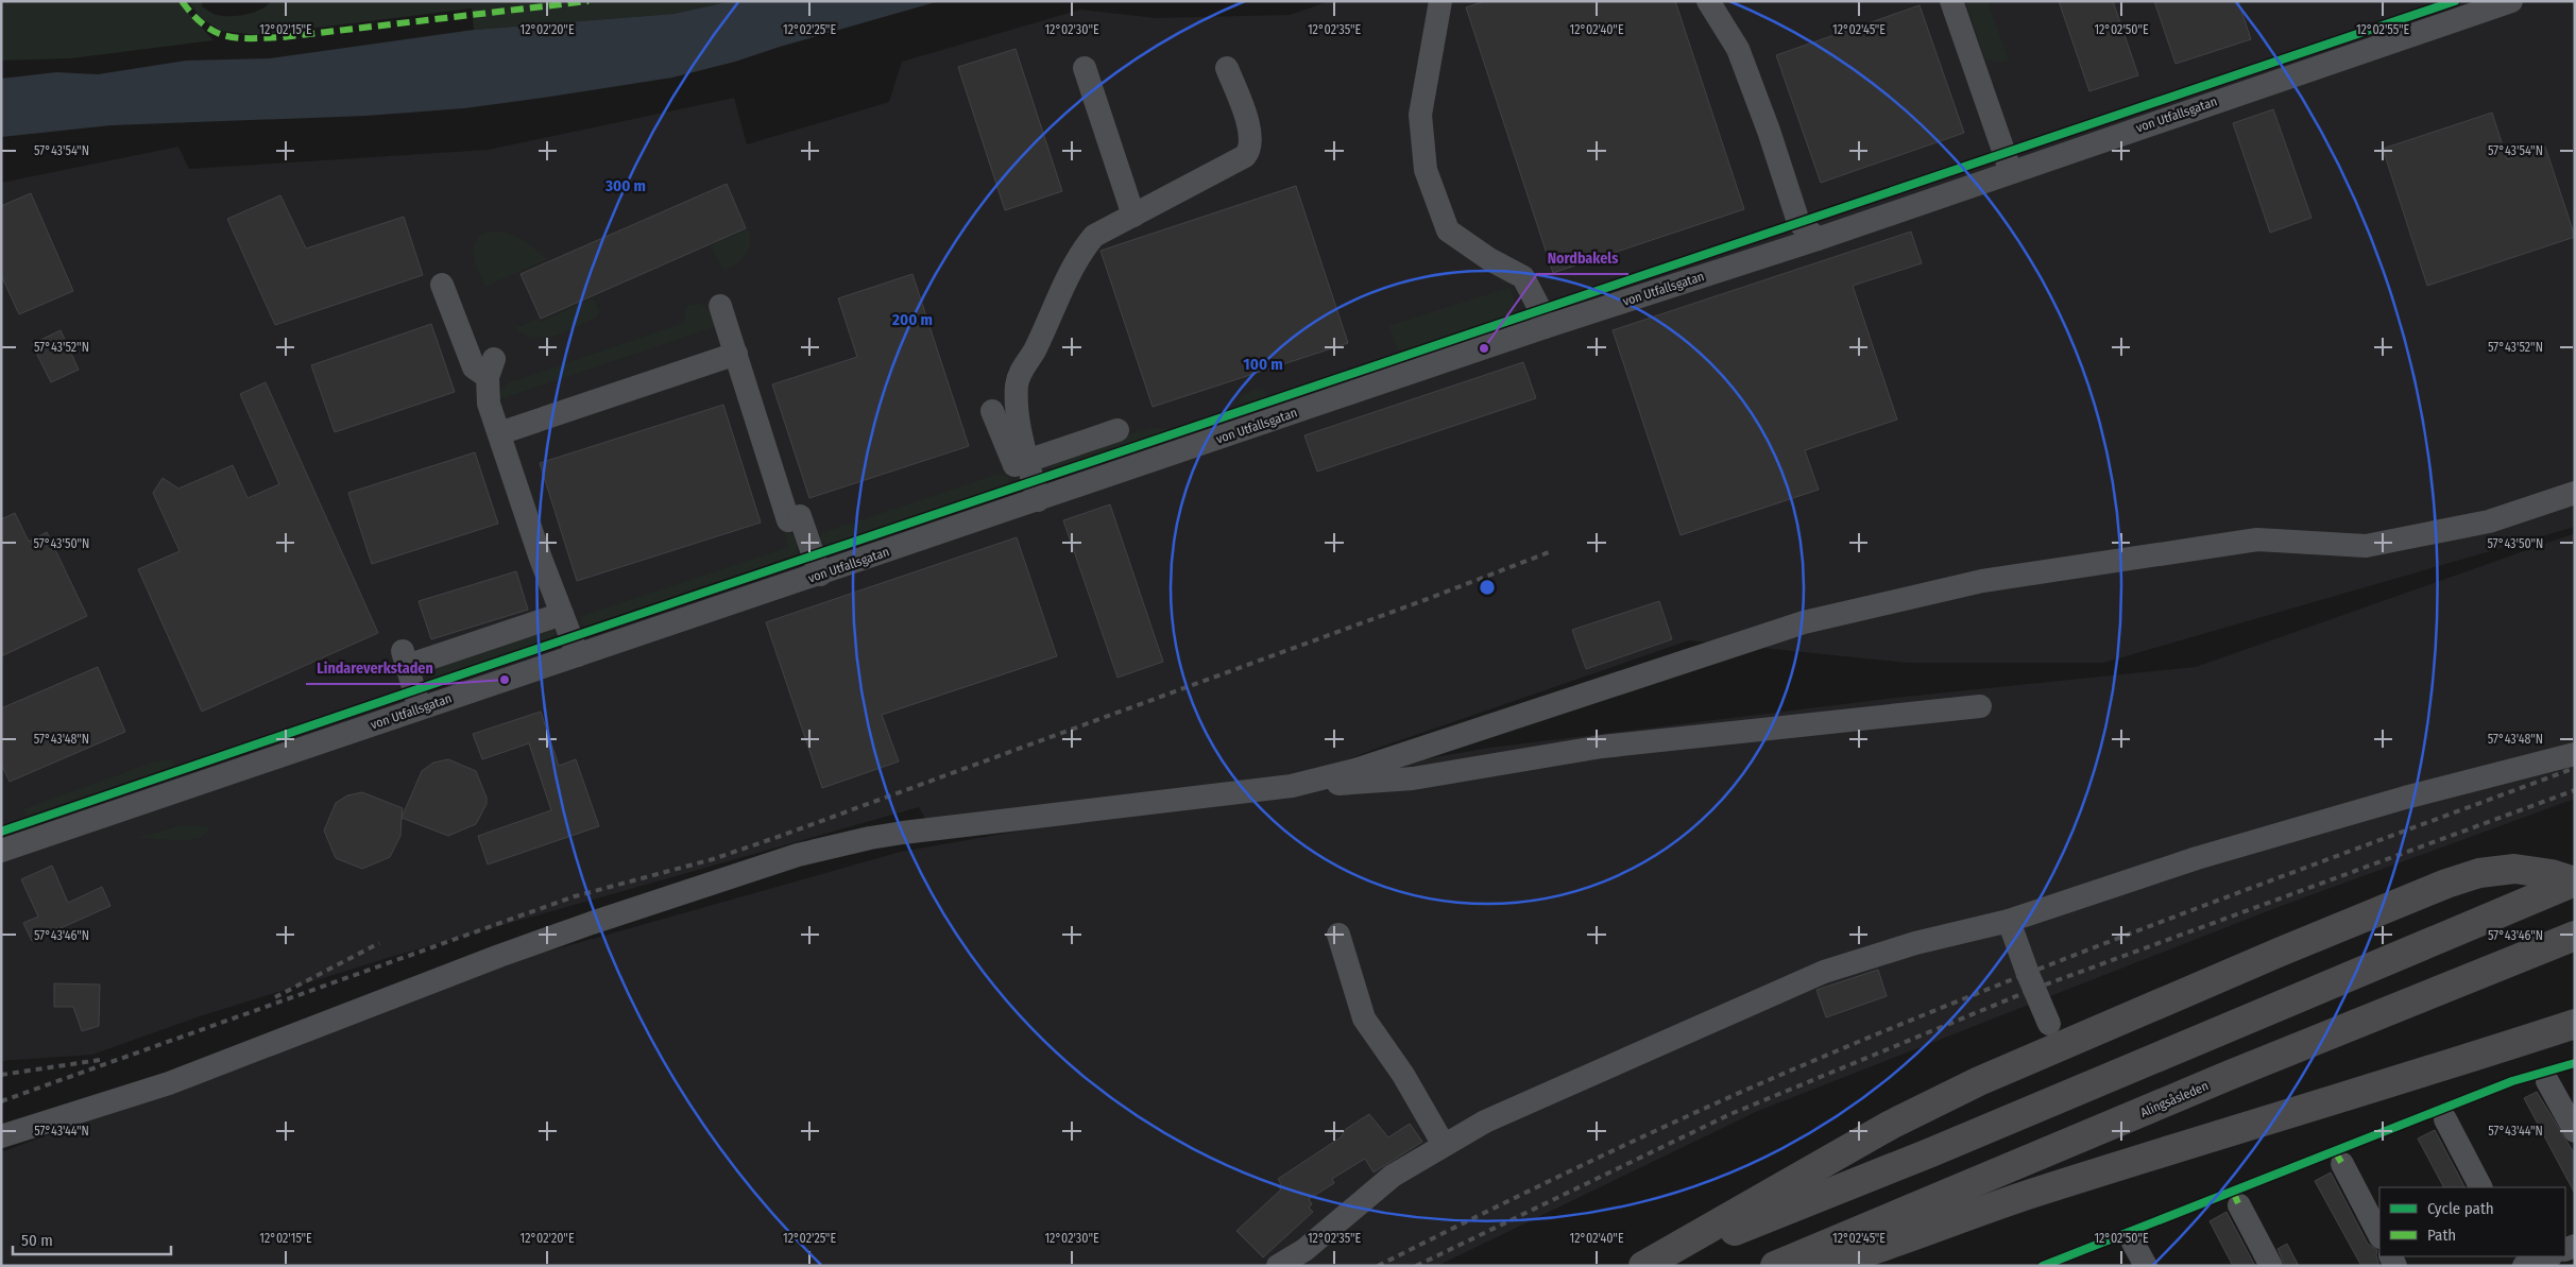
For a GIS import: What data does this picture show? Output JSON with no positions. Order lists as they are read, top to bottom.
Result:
{
  "streets": {
    "highway": ["Alingsåsleden"],
    "street": ["von Utfallsgatan"]
  },
  "places": ["Nordbakels", "Lindareverkstaden"],
  "legend": ["Cycle path", "Path"],
  "scale_bar": "50 m",
  "coordinates": [
    "12°02'15\"E",
    "12°02'20\"E",
    "12°02'25\"E",
    "12°02'30\"E",
    "12°02'35\"E",
    "12°02'40\"E",
    "12°02'45\"E",
    "12°02'50\"E",
    "12°02'55\"E",
    "57°43'54\"N",
    "57°43'52\"N",
    "57°43'50\"N",
    "57°43'48\"N",
    "57°43'46\"N",
    "57°43'44\"N"
  ],
  "rings": ["300 m", "200 m", "100 m"]
}
